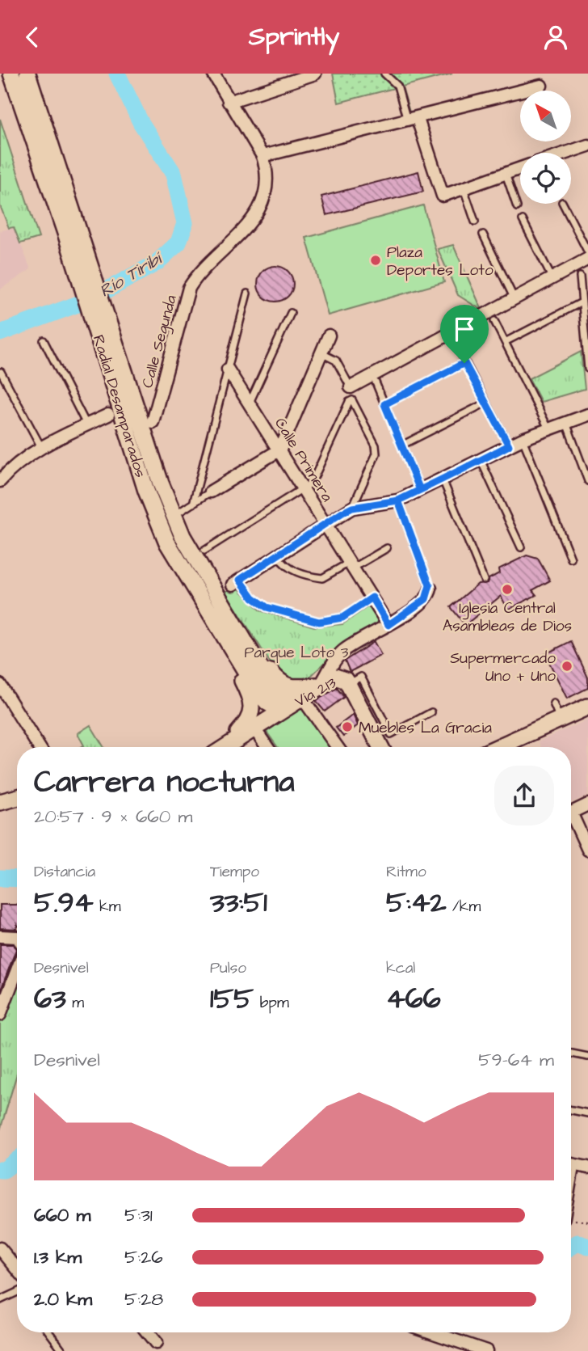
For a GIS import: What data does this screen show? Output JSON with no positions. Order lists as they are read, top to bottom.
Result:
{
  "streets": {
    "main road": ["Radial Desamparados", "Vía 213"],
    "street": ["Calle Segunda", "Calle Primera"]
  },
  "crossings": [
    ["Radial Desamparados", "Vía 213"]
  ],
  "water": ["Río Tiribí"],
  "parks": ["Parque Loto 3"],
  "places": [
    "Plaza Deportes Loto",
    "Iglesia Central Asambleas de Dios",
    "Supermercado Uno + Uno",
    "Muebles La Gracia"
  ],
  "north": "top left",
  "page": {
    "header": "Sprintly",
    "heading": ["Carrera nocturna", "20:57 · 9 × 660 m"],
    "stats": [
      ["Distancia", "5.94 km"],
      ["Tiempo", "33:51"],
      ["Ritmo", "5:42 /km"],
      ["Desnivel", "63 m"],
      ["Pulso", "155 bpm"],
      ["kcal", "466"]
    ],
    "chart": ["Desnivel", "59–64 m"],
    "list": [
      {
        "name": "660 m",
        "note": "5:31"
      },
      {
        "name": "1.3 km",
        "note": "5:26"
      },
      {
        "name": "2.0 km",
        "note": "5:28"
      }
    ]
  }
}
